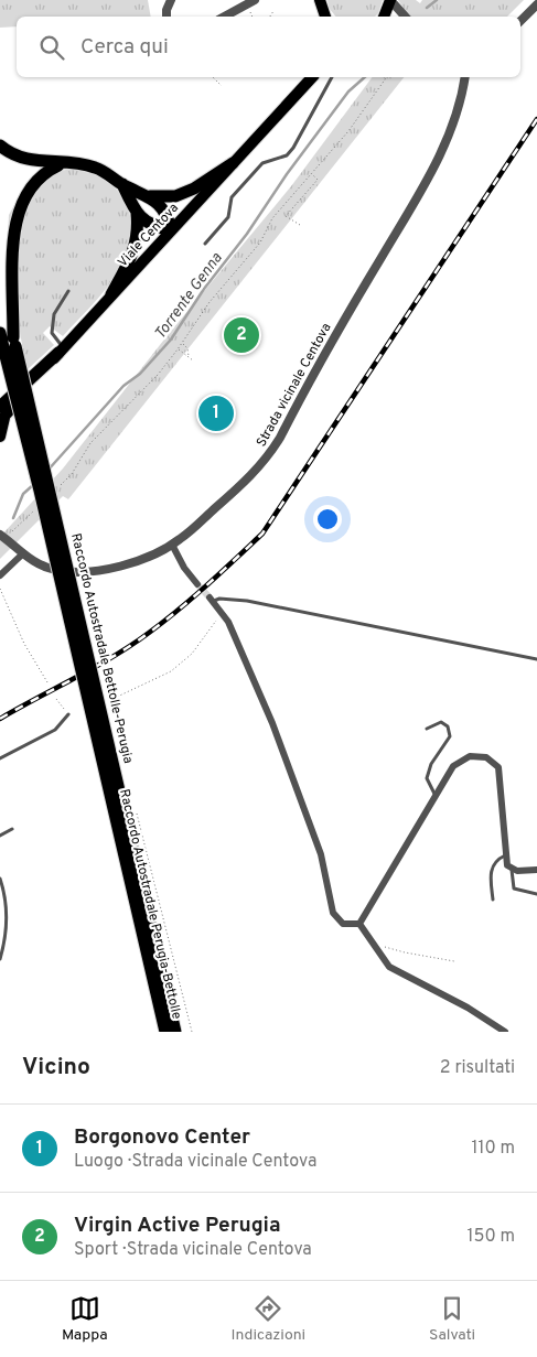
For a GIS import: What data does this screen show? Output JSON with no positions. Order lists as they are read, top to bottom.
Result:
{
  "streets": {
    "highway": ["Raccordo Autostradale Bettolle-Perugia", "Raccordo Autostradale Perugia-Bettolle"],
    "main road": ["Viale Centova"],
    "street": ["Strada vicinale Centova"]
  },
  "crossings": [
    ["Raccordo Autostradale Bettolle-Perugia", "Raccordo Autostradale Perugia-Bettolle"]
  ],
  "water": ["Torrente Genna"],
  "page": {
    "search": "Cerca qui",
    "pins": ["2", "1"],
    "heading": ["Vicino", "2 risultati"],
    "list": [
      {
        "mark": "1",
        "name": "Borgonovo Center",
        "note": "Luogo · Strada vicinale Centova",
        "value": "110 m"
      },
      {
        "mark": "2",
        "name": "Virgin Active Perugia",
        "note": "Sport · Strada vicinale Centova",
        "value": "150 m"
      }
    ],
    "nav": ["Mappa", "Indicazioni", "Salvati"]
  }
}
